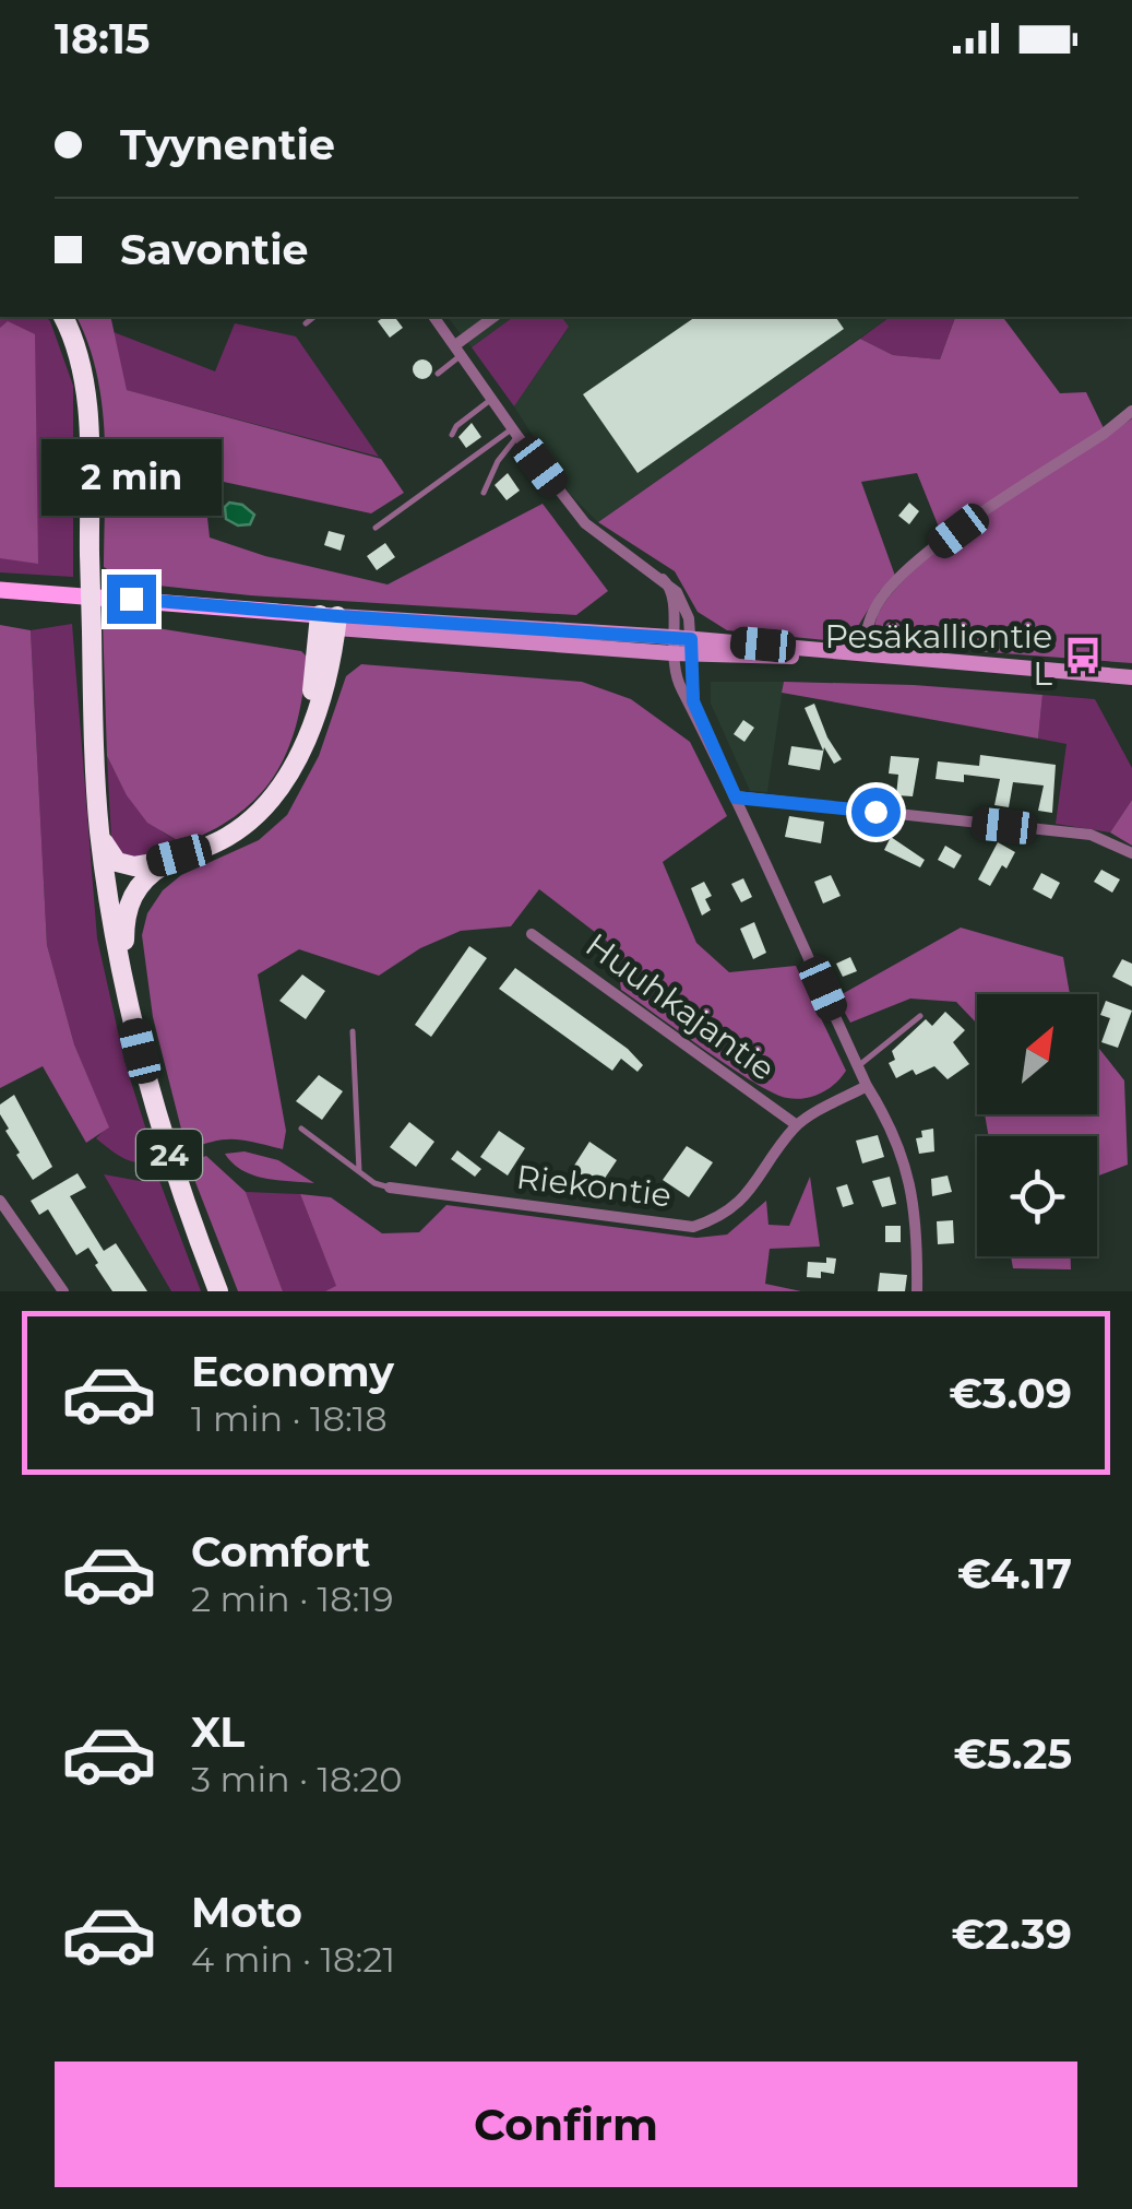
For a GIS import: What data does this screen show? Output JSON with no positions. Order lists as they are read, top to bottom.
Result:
{
  "streets": {
    "highway": ["24"],
    "street": ["Huuhkajantie", "Riekontie"]
  },
  "crossings": [
    ["Huuhkajantie", "Riekontie"]
  ],
  "places": {
    "bus stop": ["Pesäkalliontie L"]
  },
  "north": "top right",
  "page": {
    "status": "18:15",
    "banner": ["Tyynentie", "Savontie"],
    "bubble": "2 min",
    "list": [
      {
        "name": "Economy",
        "note": "1 min · 18:18",
        "value": "€3.09"
      },
      {
        "name": "Comfort",
        "note": "2 min · 18:19",
        "value": "€4.17"
      },
      {
        "name": "XL",
        "note": "3 min · 18:20",
        "value": "€5.25"
      },
      {
        "name": "Moto",
        "note": "4 min · 18:21",
        "value": "€2.39"
      }
    ],
    "buttons": "Confirm"
  }
}
